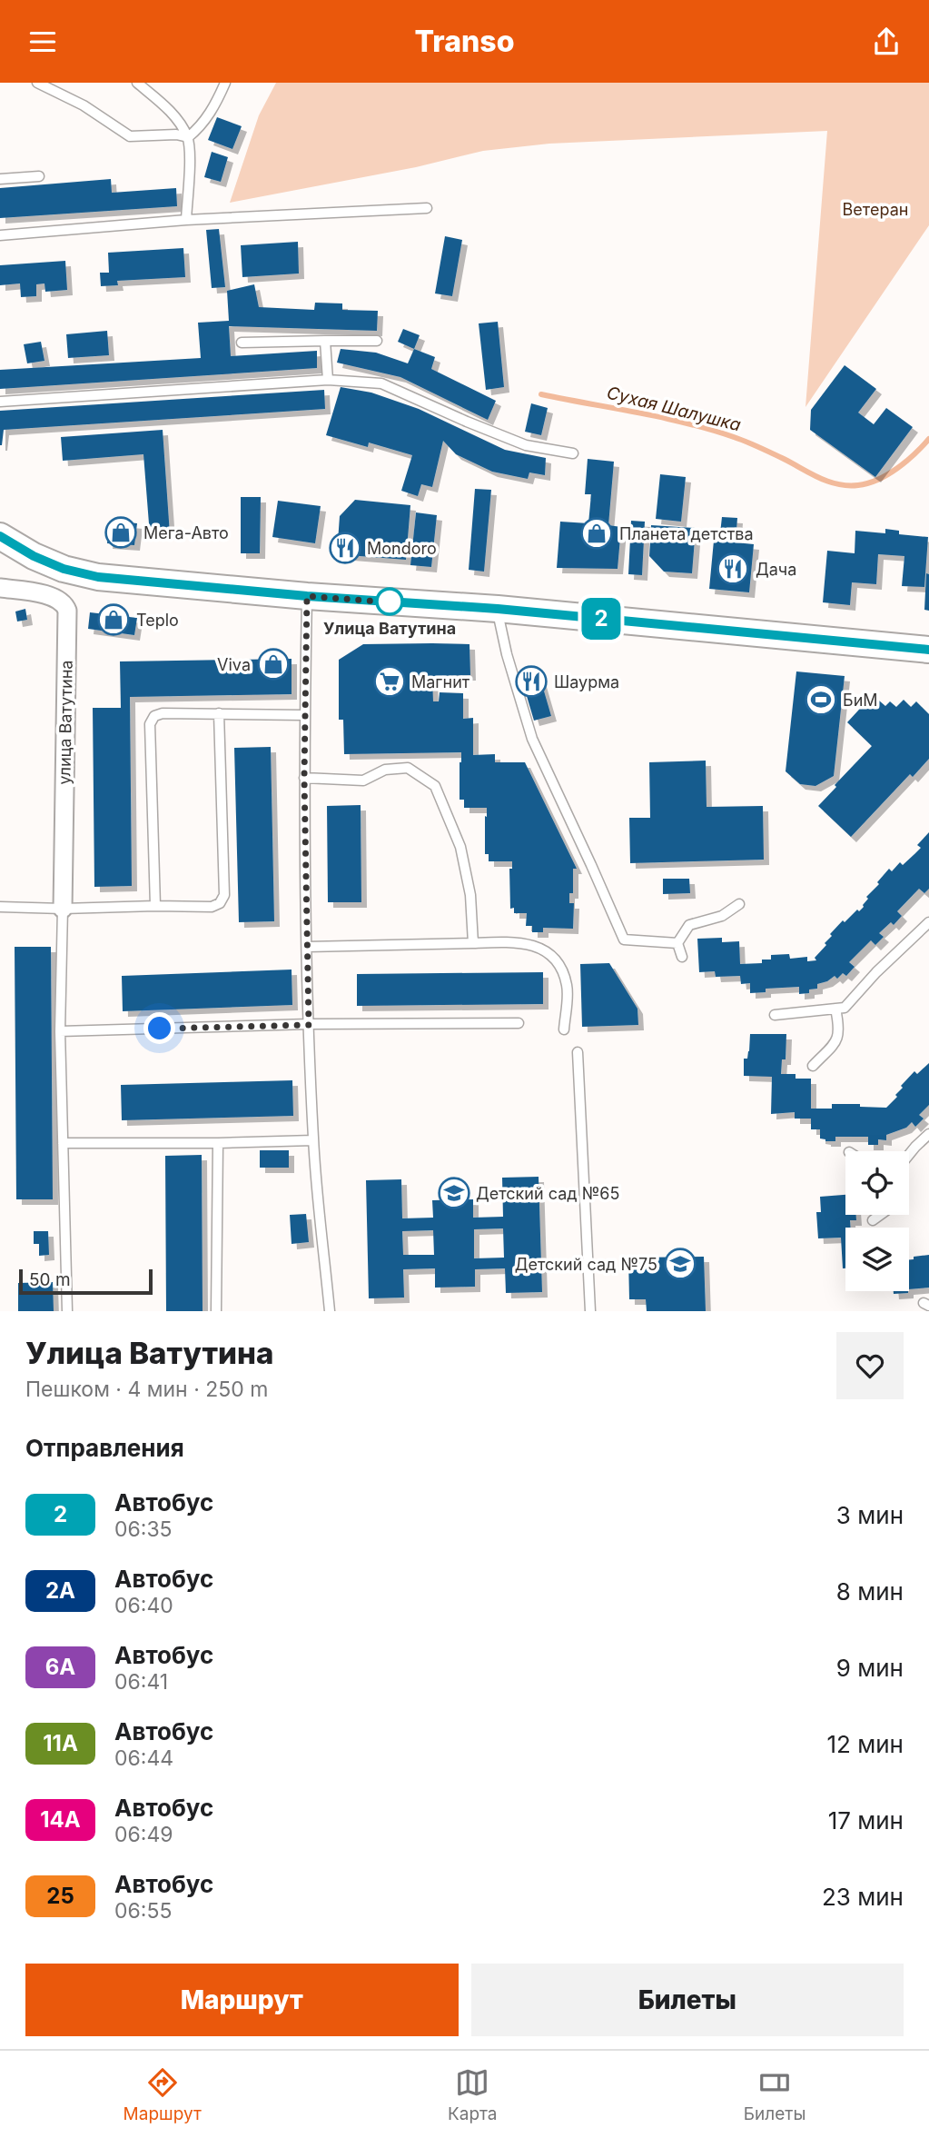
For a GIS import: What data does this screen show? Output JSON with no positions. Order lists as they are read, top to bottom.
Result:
{
  "streets": {
    "street": ["улица Ватутина"]
  },
  "water": ["Сухая Шалушка"],
  "parks": ["Ветеран"],
  "places": {
    "shop": [
      "Мега-Авто",
      "Планета детства",
      "Teplo",
      "Viva"
    ],
    "restaurant": ["Mondoro", "Дача", "Шаурма"],
    "other": ["Улица Ватутина"],
    "supermarket": ["Магнит"],
    "sports": ["БиМ"],
    "school or university": ["Детский сад №65", "Детский сад №75"]
  },
  "lines": ["bus line 2"],
  "scale_bar": "50 m",
  "page": {
    "header": "Transo",
    "on_map": "2",
    "scale": "50 m",
    "heading": [
      ["Улица Ватутина", "Пешком · 4 мин · 250 m"],
      "Отправления"
    ],
    "list": [
      {
        "mark": "2",
        "name": "Автобус",
        "note": "06:35",
        "value": "3 мин"
      },
      {
        "mark": "2А",
        "name": "Автобус",
        "note": "06:40",
        "value": "8 мин"
      },
      {
        "mark": "6А",
        "name": "Автобус",
        "note": "06:41",
        "value": "9 мин"
      },
      {
        "mark": "11А",
        "name": "Автобус",
        "note": "06:44",
        "value": "12 мин"
      },
      {
        "mark": "14А",
        "name": "Автобус",
        "note": "06:49",
        "value": "17 мин"
      },
      {
        "mark": "25",
        "name": "Автобус",
        "note": "06:55",
        "value": "23 мин"
      }
    ],
    "buttons": ["Маршрут", "Билеты"],
    "tabs": ["Маршрут", "Карта", "Билеты"]
  }
}
